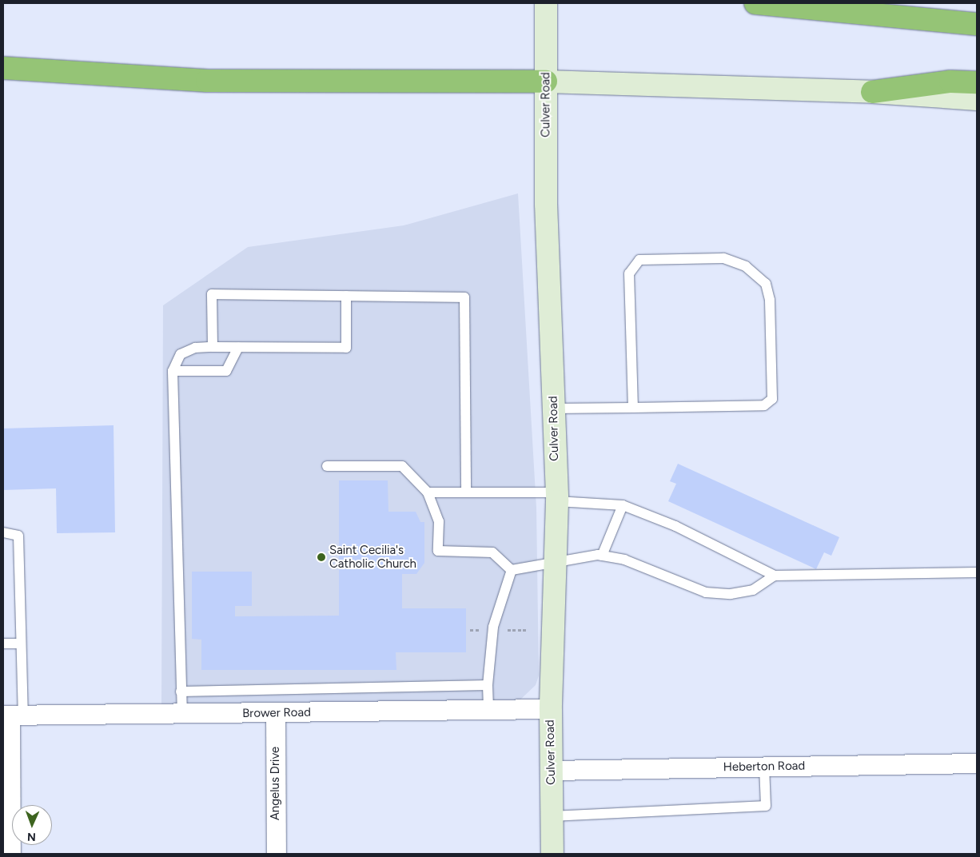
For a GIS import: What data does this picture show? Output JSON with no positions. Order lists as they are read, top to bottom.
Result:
{
  "streets": {
    "main road": ["Culver Road"],
    "street": ["Brower Road", "Heberton Road", "Angelus Drive"]
  },
  "crossings": [
    ["Culver Road", "Brower Road"],
    ["Culver Road", "Heberton Road"],
    ["Brower Road", "Angelus Drive"]
  ],
  "places": ["Saint Cecilia's Catholic Church"],
  "north": "bottom"
}
